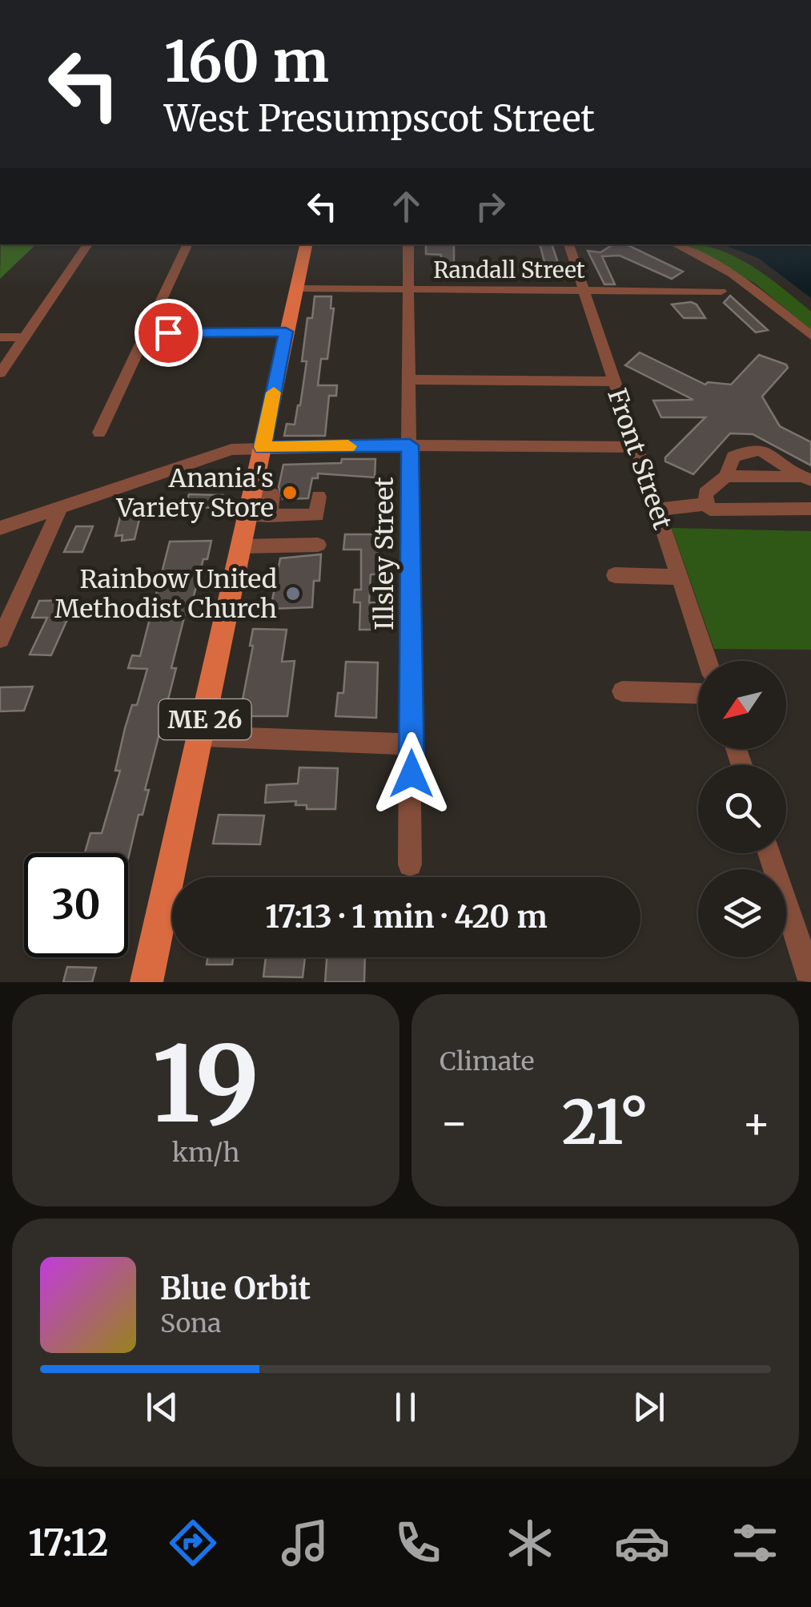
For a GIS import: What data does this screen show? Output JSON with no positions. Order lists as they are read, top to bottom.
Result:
{
  "streets": {
    "main road": ["ME 26"],
    "street": ["Randall Street", "Front Street", "Illsley Street"]
  },
  "crossings": [
    ["Randall Street", "Front Street"],
    ["Randall Street", "Illsley Street"],
    ["Randall Street", "ME 26"]
  ],
  "places": ["Anania's Variety Store", "Rainbow United Methodist Church"],
  "north": "bottom left",
  "page": {
    "turn": ["160 m", "West Presumpscot Street"],
    "limit": "30",
    "trip": "17:13 · 1 min · 420 m",
    "tile": [
      ["19", "km/h"],
      "Climate"
    ],
    "heat": ["−", "21°", "+"],
    "song": ["Blue Orbit", "Sona"],
    "tabs": "17:12"
  }
}
